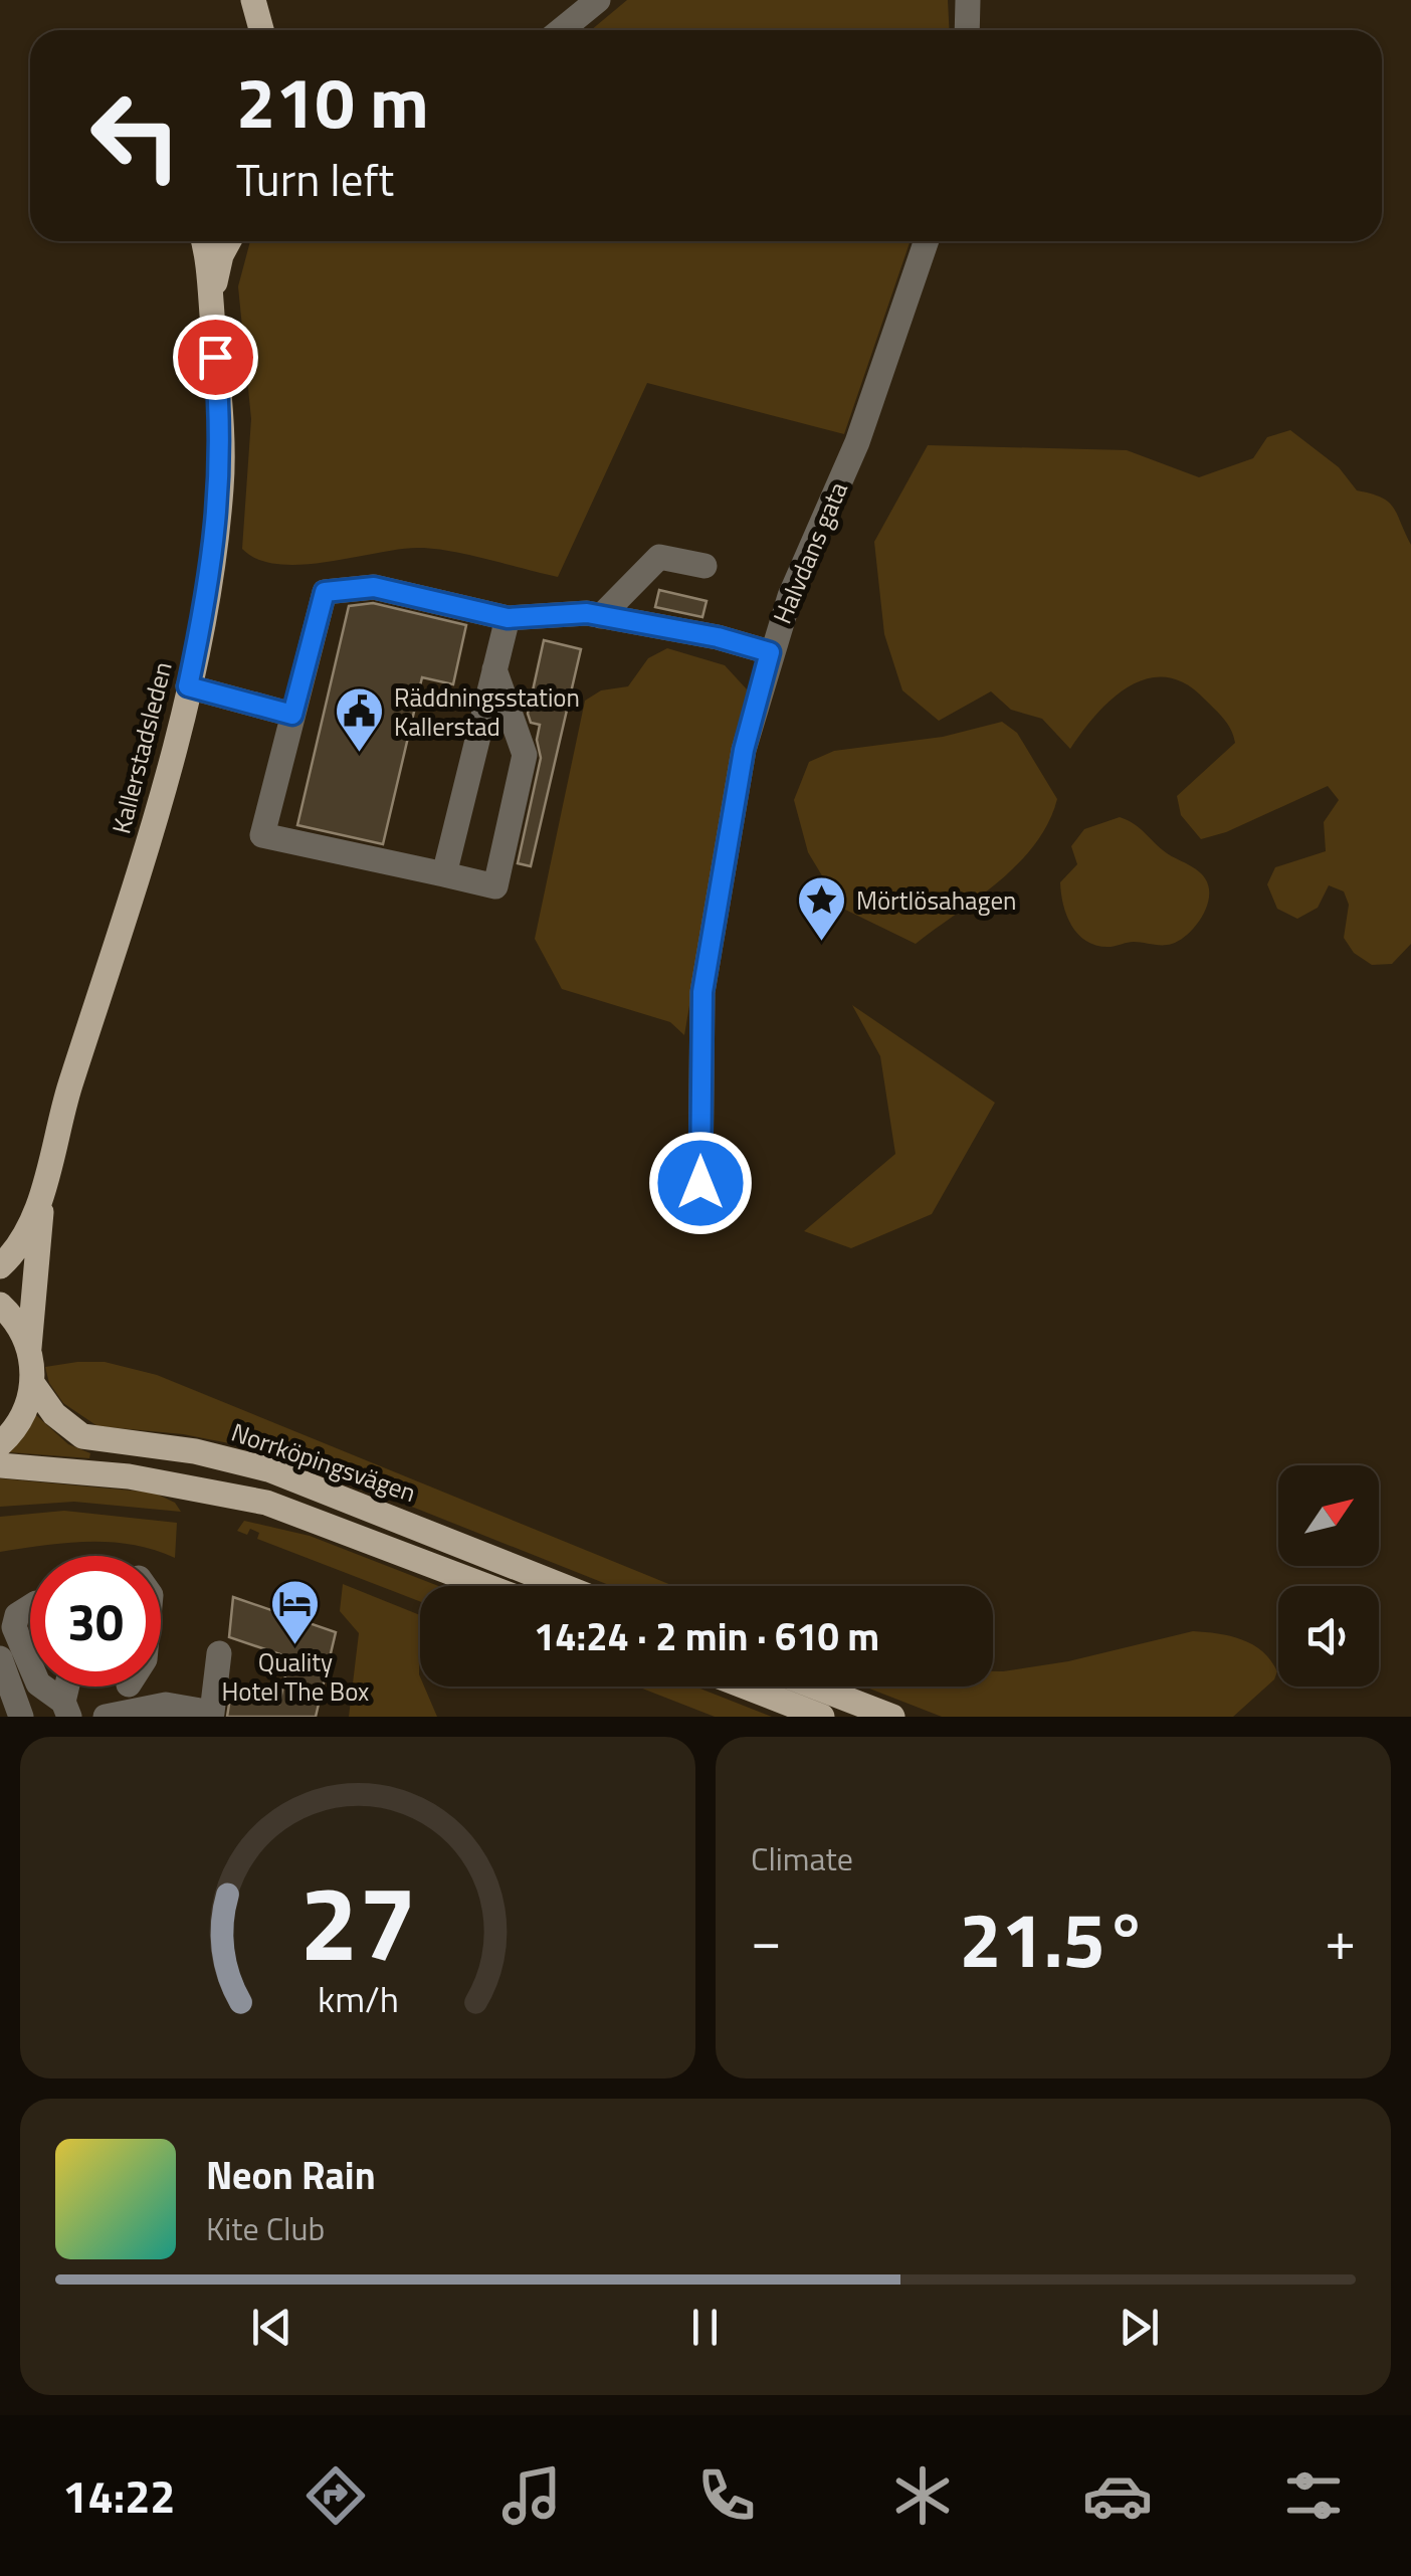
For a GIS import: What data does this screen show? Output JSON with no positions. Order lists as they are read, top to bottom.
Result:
{
  "streets": {
    "main road": ["Kallerstadsleden", "Norrköpingsvägen"],
    "street": ["Halvdans gata"]
  },
  "crossings": [
    ["Kallerstadsleden", "Norrköpingsvägen"]
  ],
  "places": {
    "public building": ["Räddningsstation Kallerstad"],
    "place": ["Mörtlösahagen"],
    "hotel": ["Quality Hotel The Box"]
  },
  "north": "top right",
  "page": {
    "turn": ["210 m", "Turn left"],
    "limit": "30",
    "trip": "14:24 · 2 min · 610 m",
    "tile": "Climate",
    "heat": ["−", "21.5°", "+"],
    "song": ["Neon Rain", "Kite Club"],
    "tabs": "14:22",
    "gauge": ["27", "km/h"]
  }
}
